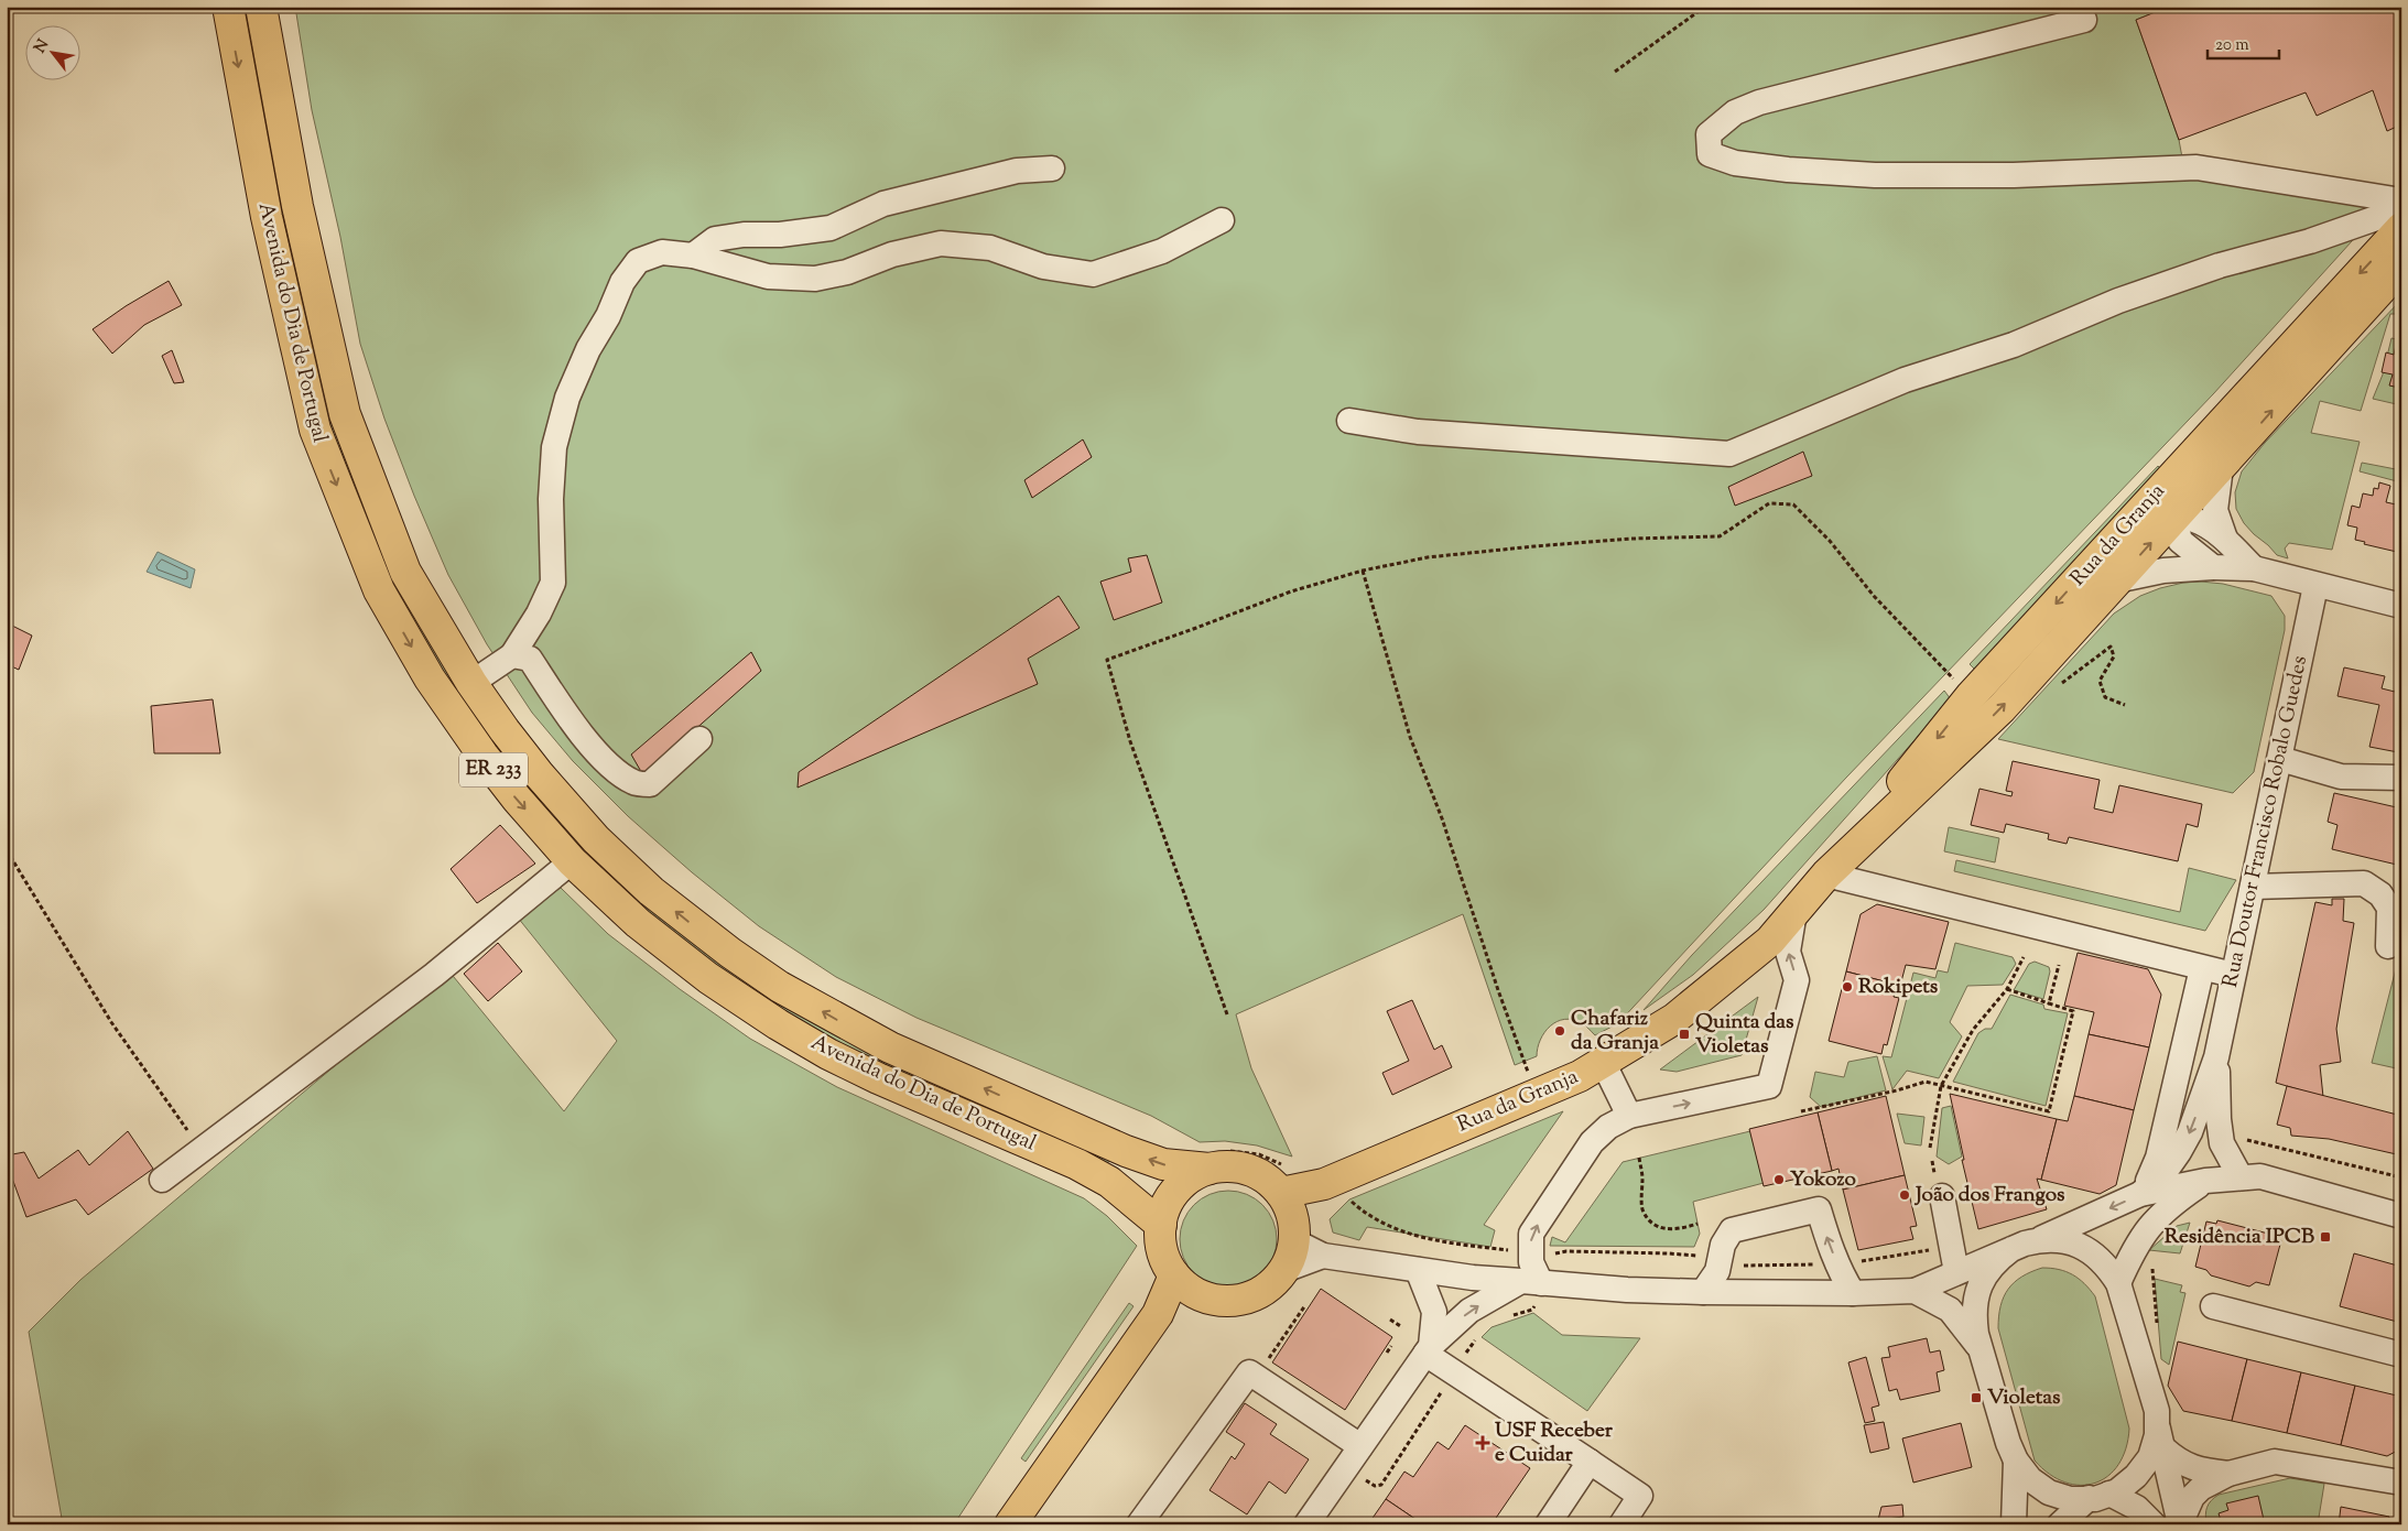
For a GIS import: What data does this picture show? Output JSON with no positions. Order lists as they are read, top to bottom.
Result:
{
  "streets": {
    "main road": ["Avenida do Dia de Portugal", "Rua da Granja", "ER 233"],
    "street": ["Rua Doutor Francisco Robalo Guedes"]
  },
  "crossings": [
    ["Avenida do Dia de Portugal", "Rua da Granja"]
  ],
  "places": {
    "other": [
      "Rokipets",
      "Chafariz da Granja",
      "Yokozo",
      "João dos Frangos"
    ],
    "transit": ["Quinta das Violetas", "Residência IPCB", "Violetas"],
    "health": ["USF Receber e Cuidar"]
  },
  "scale_bar": "20 m",
  "north": "top left"
}
